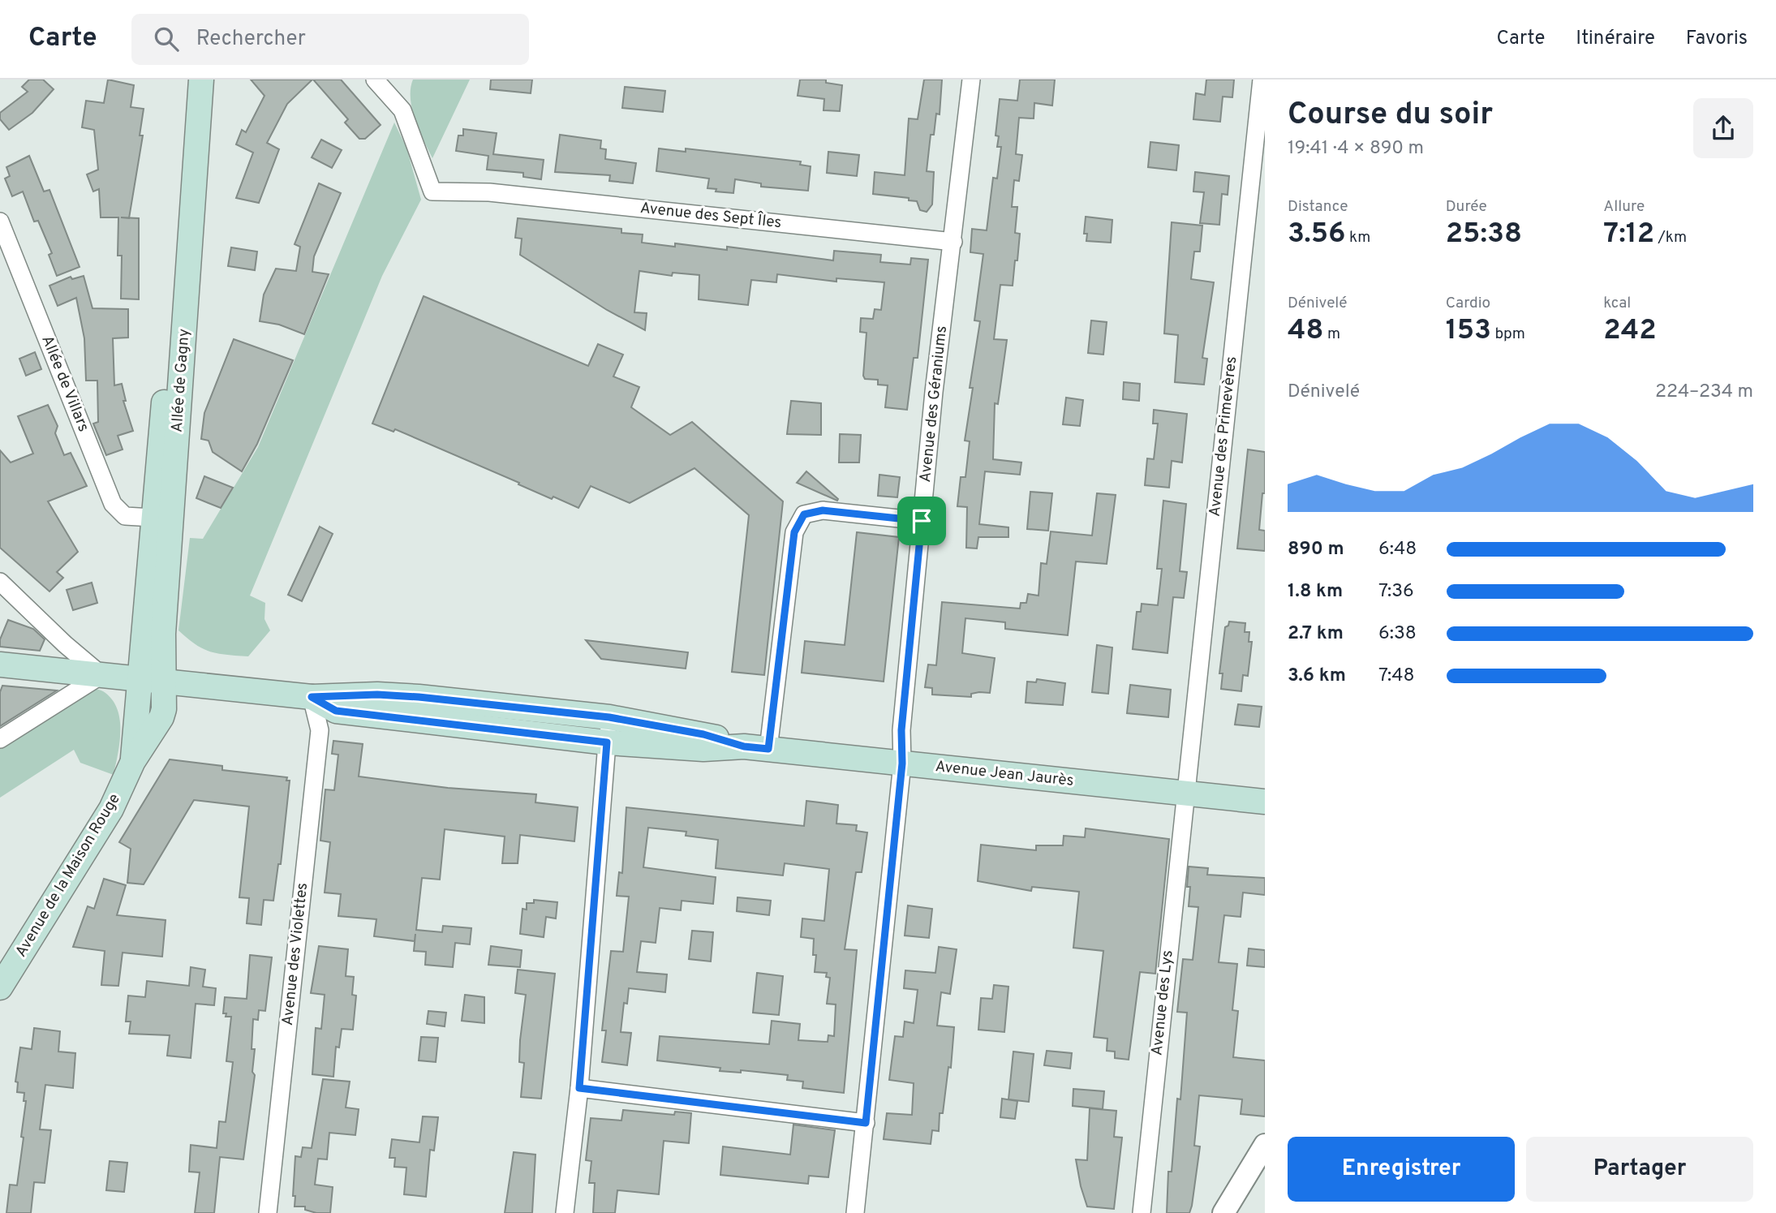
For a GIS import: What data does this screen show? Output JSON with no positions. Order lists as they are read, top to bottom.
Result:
{
  "streets": {
    "main road": ["Allée de Gagny", "Avenue Jean Jaurès", "Avenue de la Maison Rouge"],
    "street": [
      "Avenue des Sept Îles",
      "Allée de Villars",
      "Avenue des Géraniums",
      "Avenue des Primevères",
      "Avenue des Violettes",
      "Avenue des Lys"
    ]
  },
  "crossings": [
    ["Avenue des Sept Îles", "Avenue des Géraniums"],
    ["Allée de Gagny", "Allée de Villars"],
    ["Allée de Gagny", "Avenue Jean Jaurès"],
    ["Allée de Gagny", "Avenue de la Maison Rouge"],
    ["Avenue des Géraniums", "Avenue Jean Jaurès"],
    ["Avenue des Primevères", "Avenue Jean Jaurès"],
    ["Avenue des Primevères", "Avenue des Lys"],
    ["Avenue Jean Jaurès", "Avenue de la Maison Rouge"],
    ["Avenue Jean Jaurès", "Avenue des Violettes"],
    ["Avenue Jean Jaurès", "Avenue des Lys"]
  ],
  "page": {
    "header": "Carte",
    "search": "Rechercher",
    "nav": ["Carte", "Itinéraire", "Favoris"],
    "heading": ["Course du soir", "19:41 · 4 × 890 m"],
    "stats": [
      ["Distance", "3.56 km"],
      ["Durée", "25:38"],
      ["Allure", "7:12 /km"],
      ["Dénivelé", "48 m"],
      ["Cardio", "153 bpm"],
      ["kcal", "242"]
    ],
    "chart": ["Dénivelé", "224–234 m"],
    "list": [
      {
        "name": "890 m",
        "note": "6:48"
      },
      {
        "name": "1.8 km",
        "note": "7:36"
      },
      {
        "name": "2.7 km",
        "note": "6:38"
      },
      {
        "name": "3.6 km",
        "note": "7:48"
      }
    ],
    "buttons": ["Enregistrer", "Partager"]
  }
}
